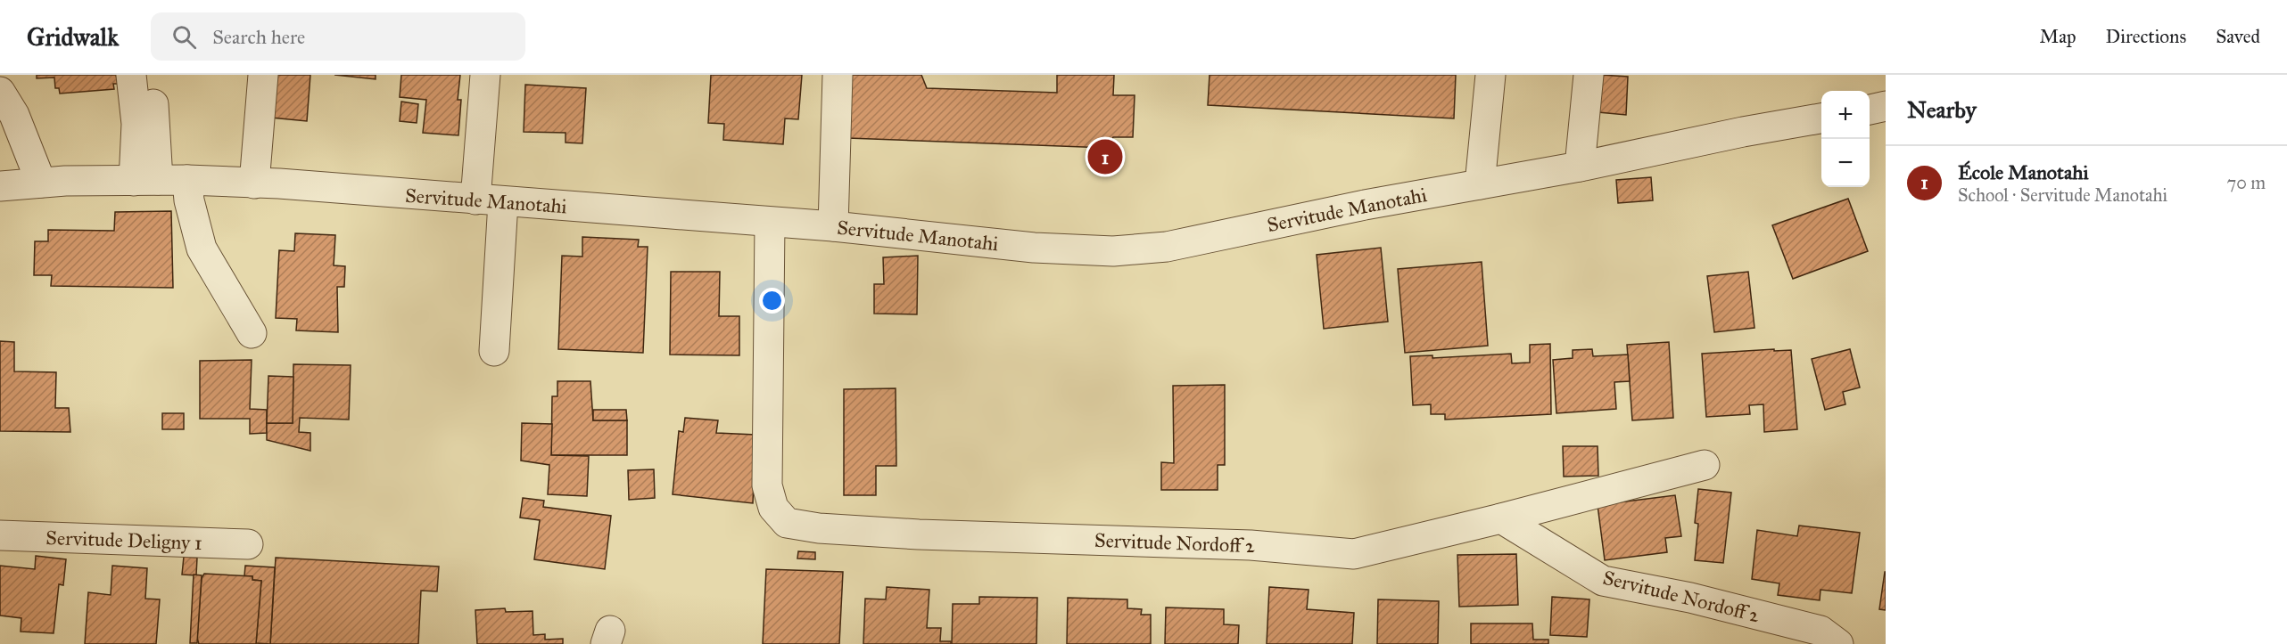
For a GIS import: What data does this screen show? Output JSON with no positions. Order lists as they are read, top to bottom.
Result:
{
  "streets": {
    "street": ["Servitude Manotahi", "Servitude Deligny 1", "Servitude Nordoff 2"]
  },
  "crossings": [
    ["Servitude Manotahi", "Servitude Nordoff 2"]
  ],
  "page": {
    "header": "Gridwalk",
    "search": "Search here",
    "nav": ["Map", "Directions", "Saved"],
    "heading": "Nearby",
    "map_buttons": ["+", "−"],
    "pins": "1",
    "list": [
      {
        "mark": "1",
        "name": "École Manotahi",
        "note": "School · Servitude Manotahi",
        "value": "70 m"
      }
    ]
  }
}
